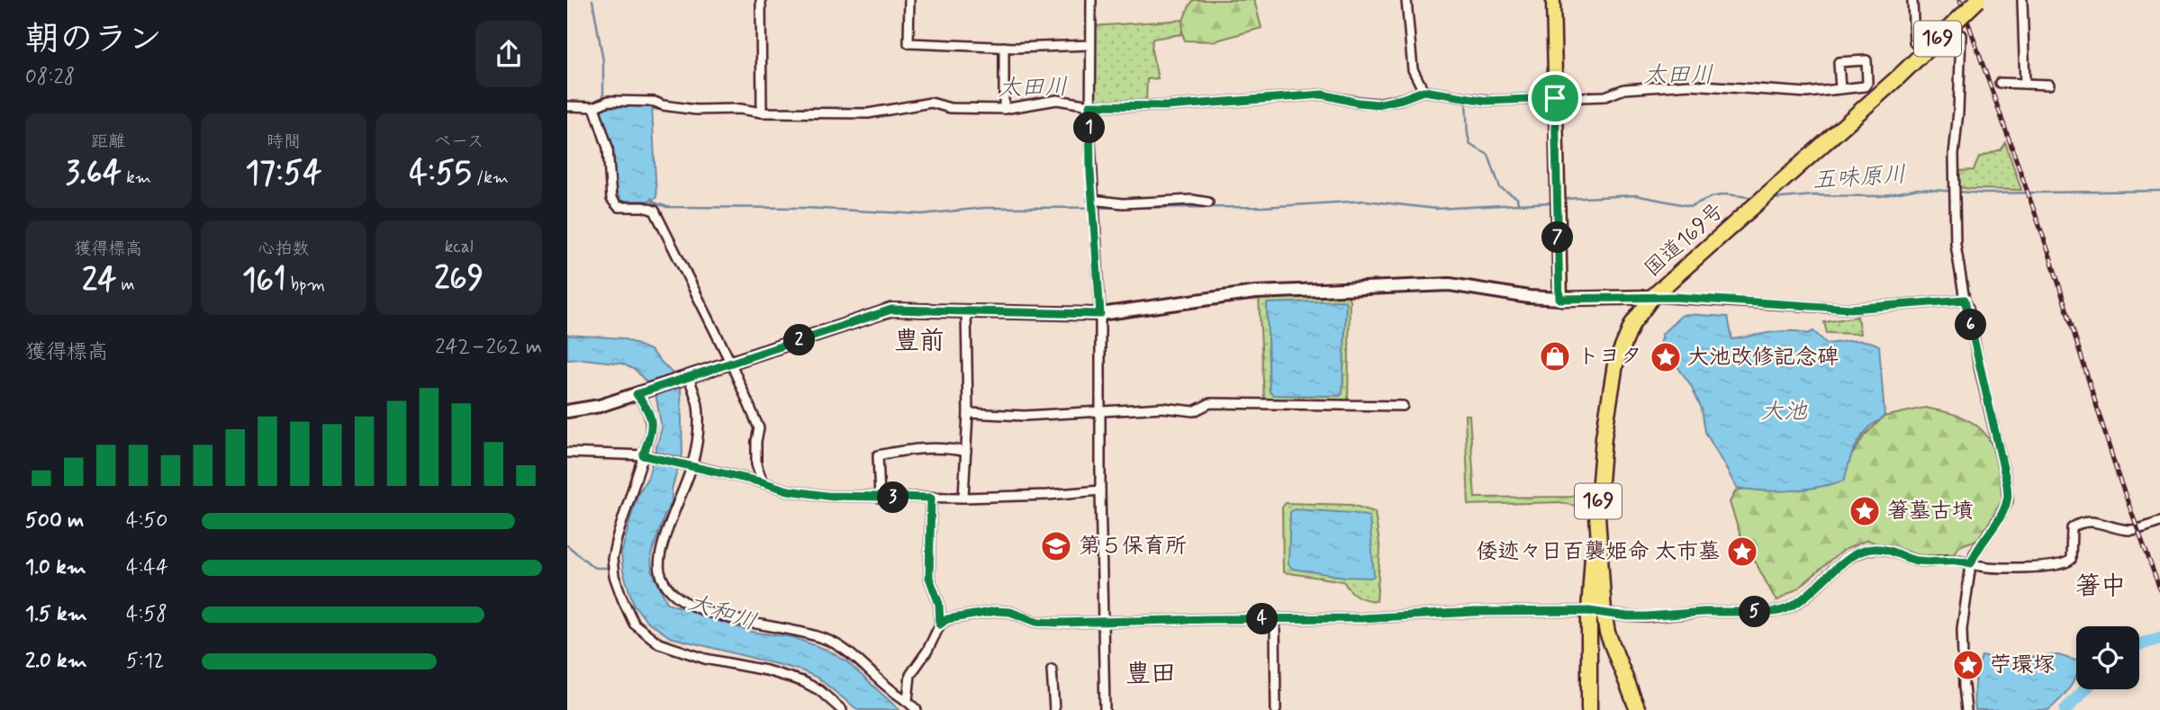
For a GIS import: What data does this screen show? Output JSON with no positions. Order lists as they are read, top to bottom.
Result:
{
  "streets": {
    "highway": ["169", "国道169号"]
  },
  "crossings": [
    ["169", "国道169号"]
  ],
  "districts": ["豊前", "箸中", "豊田"],
  "water": [
    "太田川",
    "五味原川",
    "大池",
    "大和川"
  ],
  "places": {
    "shop": ["トヨタ"],
    "place": [
      "大池改修記念碑",
      "箸墓古墳",
      "倭迹々日百襲姫命 太市墓",
      "苧環塚"
    ],
    "school or university": ["第５保育所"]
  },
  "page": {
    "heading": ["朝のラン", "08:28"],
    "stats": [
      ["距離", "3.64 km"],
      ["時間", "17:54"],
      ["ペース", "4:55 /km"],
      ["獲得標高", "24 m"],
      ["心拍数", "161 bpm"],
      ["kcal", "269"]
    ],
    "pins": [
      "1",
      "7",
      "6",
      "2",
      "3",
      "5",
      "4"
    ],
    "chart": ["獲得標高", "242–262 m"],
    "list": [
      {
        "name": "500 m",
        "note": "4:50"
      },
      {
        "name": "1.0 km",
        "note": "4:44"
      },
      {
        "name": "1.5 km",
        "note": "4:58"
      },
      {
        "name": "2.0 km",
        "note": "5:12"
      }
    ]
  }
}
